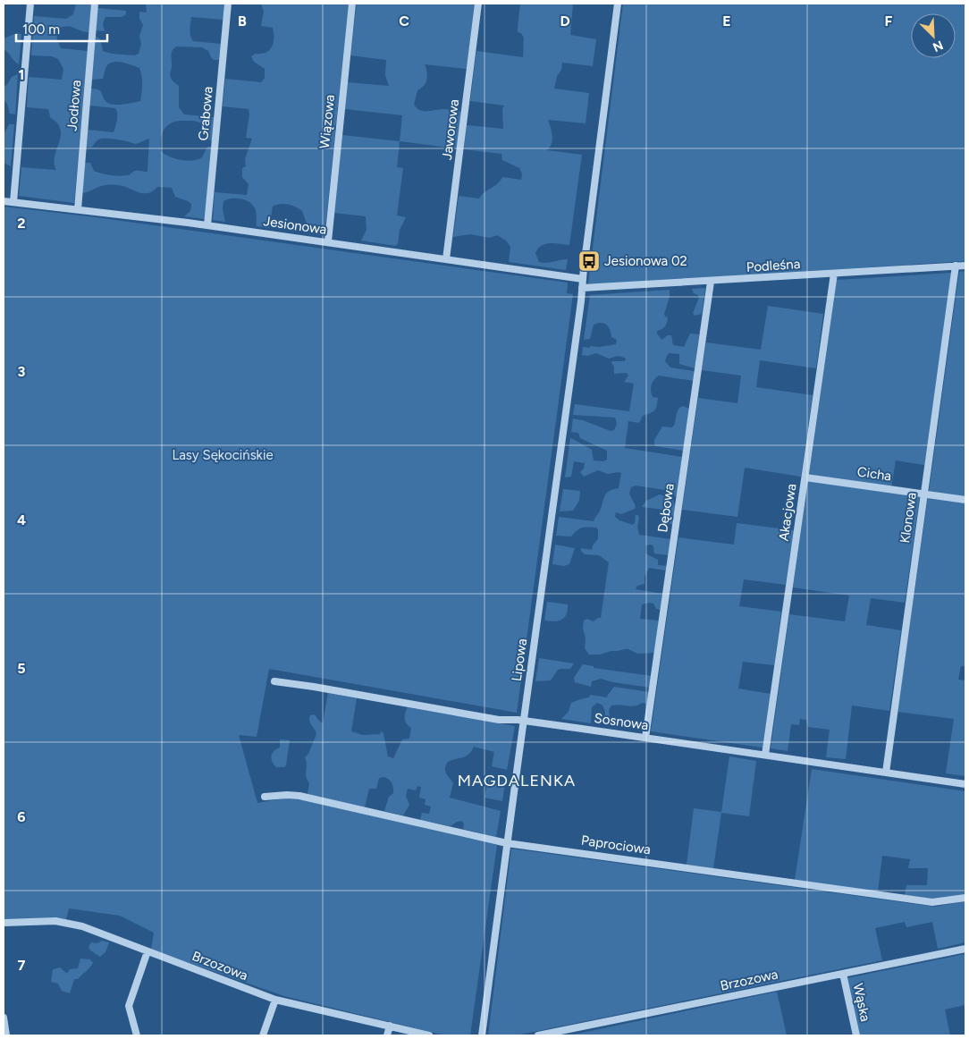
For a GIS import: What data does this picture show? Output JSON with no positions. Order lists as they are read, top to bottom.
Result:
{
  "streets": {
    "street": [
      "Jodłowa",
      "Grabowa",
      "Wiązowa",
      "Jaworowa",
      "Jesionowa",
      "Podleśna",
      "Cicha",
      "Dębowa",
      "Akacjowa",
      "Klonowa",
      "Lipowa",
      "Sosnowa",
      "Paprociowa",
      "Brzozowa",
      "Wąska"
    ]
  },
  "crossings": [
    ["Jodłowa", "Jesionowa"],
    ["Grabowa", "Jesionowa"],
    ["Wiązowa", "Jesionowa"],
    ["Jaworowa", "Jesionowa"],
    ["Jesionowa", "Lipowa"],
    ["Podleśna", "Dębowa"],
    ["Podleśna", "Akacjowa"],
    ["Podleśna", "Klonowa"],
    ["Podleśna", "Lipowa"],
    ["Cicha", "Akacjowa"],
    ["Cicha", "Klonowa"],
    ["Dębowa", "Sosnowa"],
    ["Akacjowa", "Sosnowa"],
    ["Klonowa", "Sosnowa"],
    ["Lipowa", "Sosnowa"],
    ["Lipowa", "Paprociowa"],
    ["Brzozowa", "Wąska"]
  ],
  "districts": ["MAGDALENKA"],
  "parks": ["Lasy Sękocińskie"],
  "places": {
    "bus stop": ["Jesionowa 02"]
  },
  "scale_bar": "100 m",
  "north": "bottom right",
  "grid": {
    "columns": [
      "B",
      "C",
      "D",
      "E",
      "F"
    ],
    "rows": [
      "1",
      "2",
      "3",
      "4",
      "5",
      "6",
      "7"
    ]
  }
}
